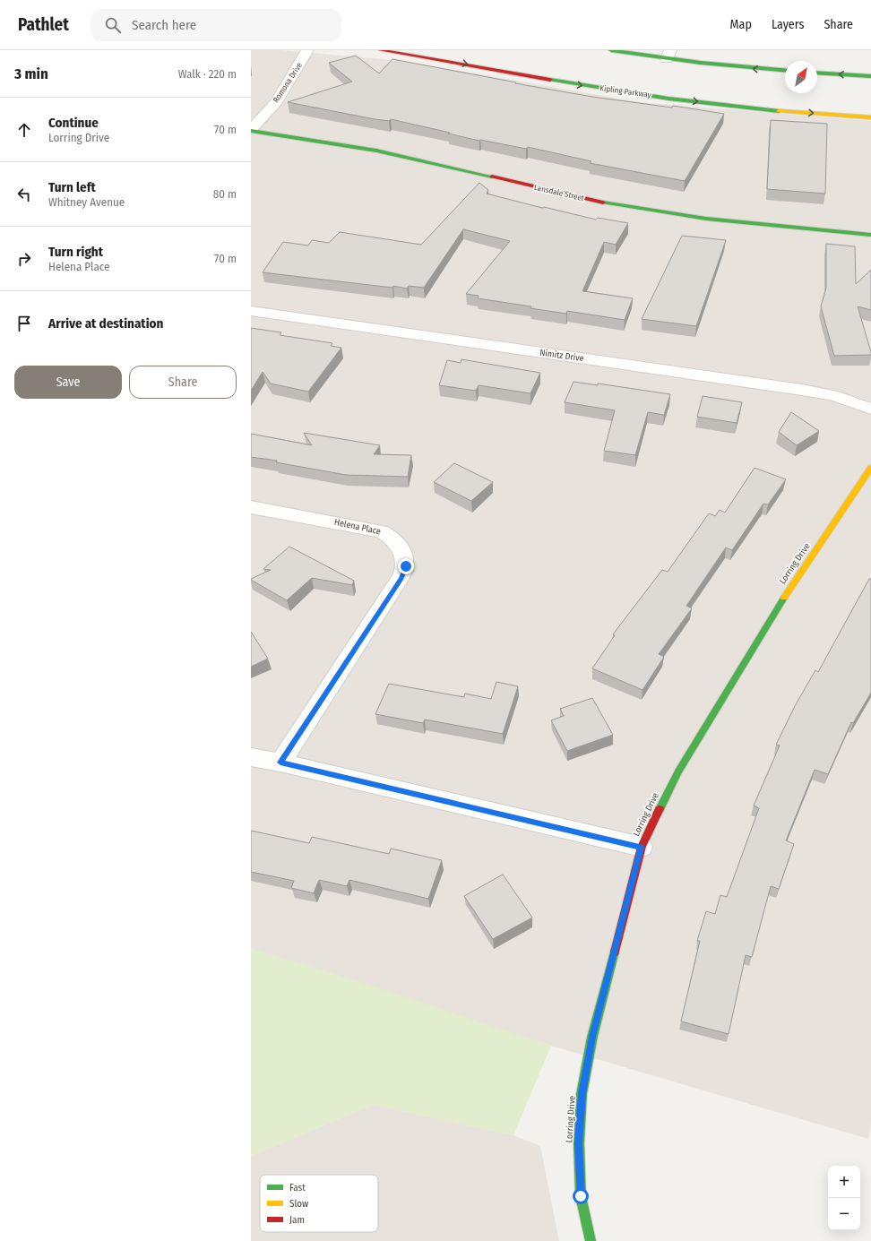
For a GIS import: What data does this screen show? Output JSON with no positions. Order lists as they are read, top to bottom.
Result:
{
  "streets": {
    "street": [
      "Romona Drive",
      "Kipling Parkway",
      "Lansdale Street",
      "Nimitz Drive",
      "Helena Place",
      "Lorring Drive"
    ]
  },
  "crossings": [
    ["Romona Drive", "Lansdale Street"]
  ],
  "legend": ["Fast", "Slow", "Jam"],
  "north": "top right",
  "page": {
    "header": "Pathlet",
    "search": "Search here",
    "nav": ["Map", "Layers", "Share"],
    "heading": ["3 min", "Walk · 220 m"],
    "list": [
      ["Continue", "Lorring Drive", "70 m"],
      ["Turn left", "Whitney Avenue", "80 m"],
      ["Turn right", "Helena Place", "70 m"],
      "Arrive at destination"
    ],
    "buttons": ["Save", "Share"],
    "map_buttons": ["+", "−"]
  }
}
